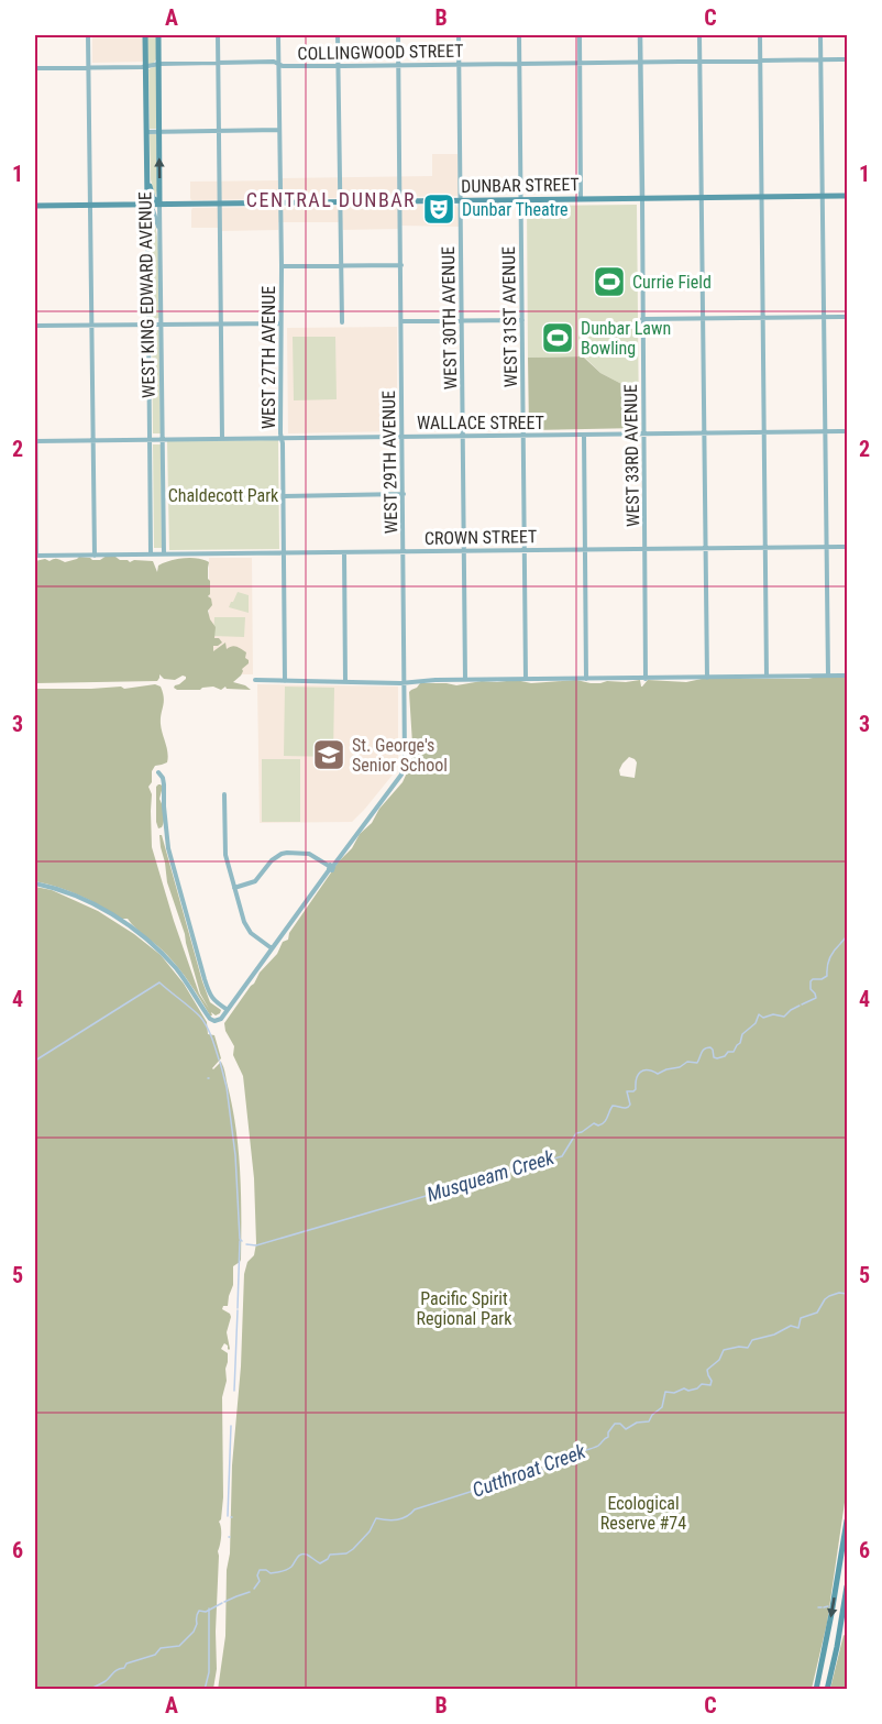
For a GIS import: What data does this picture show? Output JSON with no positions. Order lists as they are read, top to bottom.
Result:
{
  "streets": {
    "main road": ["DUNBAR STREET", "WEST KING EDWARD AVENUE"],
    "street": [
      "COLLINGWOOD STREET",
      "WEST 31ST AVENUE",
      "WEST 30TH AVENUE",
      "WEST 27TH AVENUE",
      "WALLACE STREET",
      "WEST 33RD AVENUE",
      "WEST 29TH AVENUE",
      "CROWN STREET"
    ]
  },
  "crossings": [
    ["COLLINGWOOD STREET", "WEST KING EDWARD AVENUE"],
    ["COLLINGWOOD STREET", "WEST 31ST AVENUE"],
    ["COLLINGWOOD STREET", "WEST 30TH AVENUE"],
    ["COLLINGWOOD STREET", "WEST 27TH AVENUE"],
    ["COLLINGWOOD STREET", "WEST 33RD AVENUE"],
    ["COLLINGWOOD STREET", "WEST 29TH AVENUE"],
    ["DUNBAR STREET", "WEST KING EDWARD AVENUE"],
    ["DUNBAR STREET", "WEST 31ST AVENUE"],
    ["DUNBAR STREET", "WEST 30TH AVENUE"],
    ["DUNBAR STREET", "WEST 27TH AVENUE"],
    ["DUNBAR STREET", "WEST 33RD AVENUE"],
    ["DUNBAR STREET", "WEST 29TH AVENUE"],
    ["WEST KING EDWARD AVENUE", "WALLACE STREET"],
    ["WEST KING EDWARD AVENUE", "CROWN STREET"],
    ["WEST 31ST AVENUE", "WALLACE STREET"],
    ["WEST 31ST AVENUE", "CROWN STREET"],
    ["WEST 30TH AVENUE", "WALLACE STREET"],
    ["WEST 30TH AVENUE", "CROWN STREET"],
    ["WEST 27TH AVENUE", "WALLACE STREET"],
    ["WEST 27TH AVENUE", "CROWN STREET"],
    ["WALLACE STREET", "WEST 33RD AVENUE"],
    ["WALLACE STREET", "WEST 29TH AVENUE"],
    ["WEST 33RD AVENUE", "CROWN STREET"],
    ["WEST 29TH AVENUE", "CROWN STREET"]
  ],
  "districts": ["CENTRAL DUNBAR"],
  "water": ["Musqueam Creek", "Cutthroat Creek"],
  "parks": ["Chaldecott Park", "Pacific Spirit Regional Park", "Ecological Reserve #74"],
  "places": {
    "theatre": ["Dunbar Theatre"],
    "sports": ["Currie Field", "Dunbar Lawn Bowling"],
    "school or university": ["St. George's Senior School"]
  },
  "grid": {
    "columns": ["A", "B", "C"],
    "rows": [
      "1",
      "2",
      "3",
      "4",
      "5",
      "6"
    ]
  }
}
